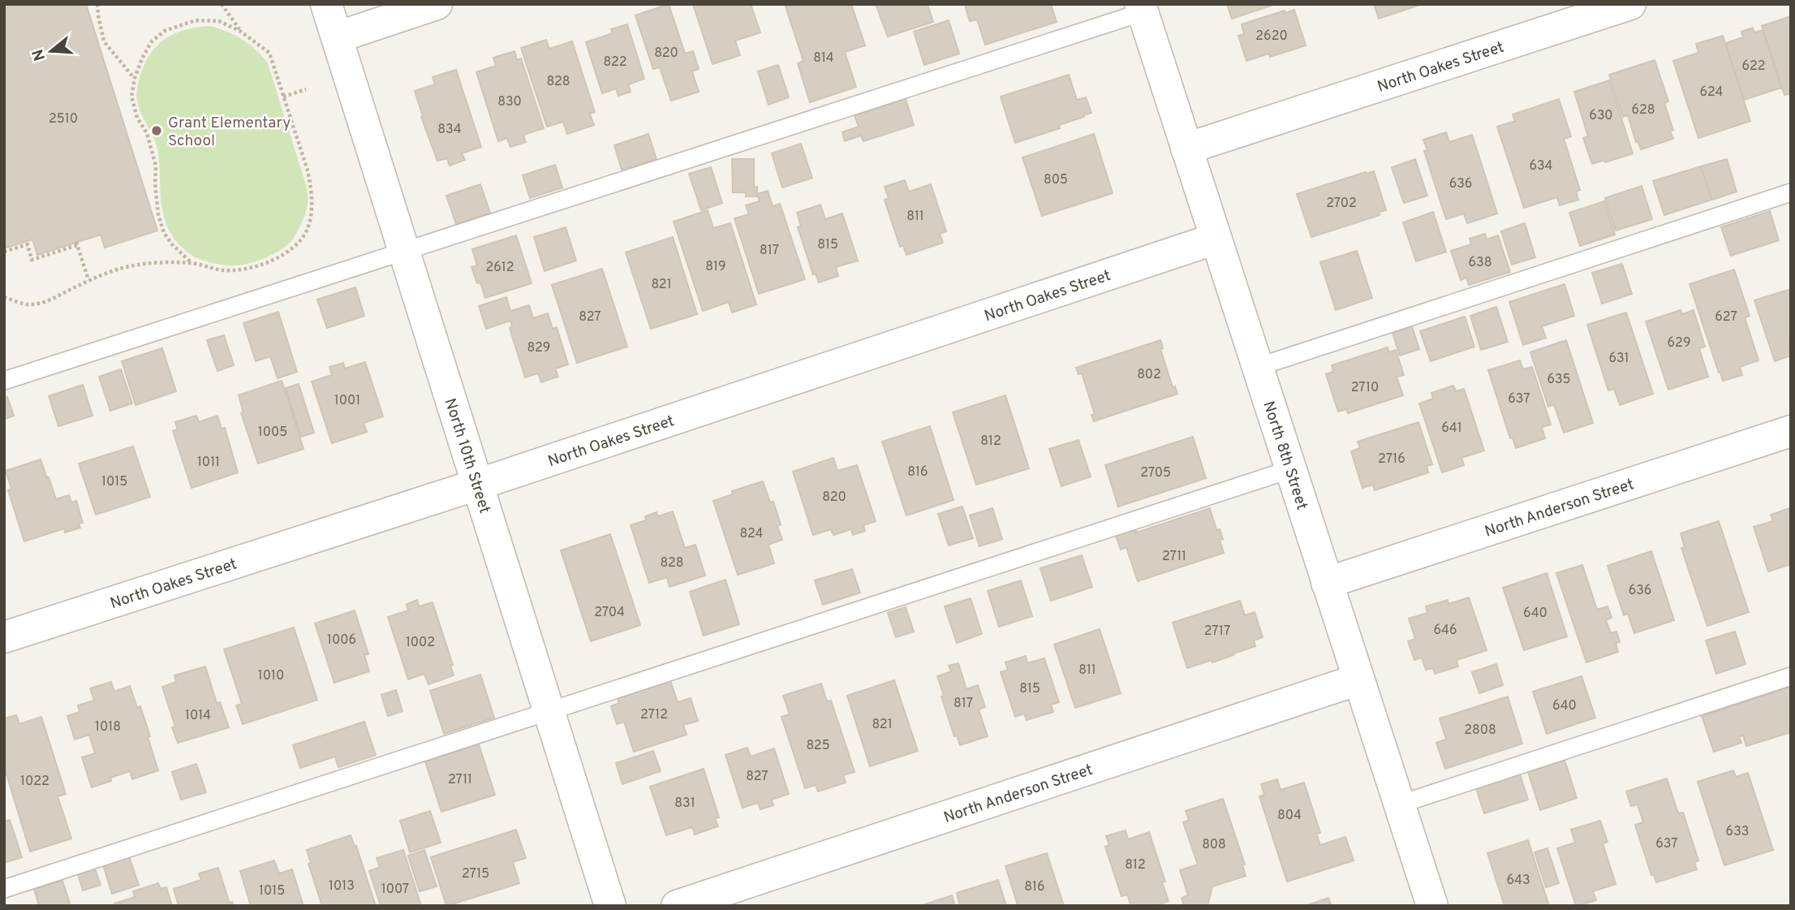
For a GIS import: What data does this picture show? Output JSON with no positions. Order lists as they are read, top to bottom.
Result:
{
  "streets": {
    "street": [
      "North Oakes Street",
      "North 8th Street",
      "North 10th Street",
      "North Anderson Street"
    ]
  },
  "crossings": [
    ["North Oakes Street", "North 8th Street"],
    ["North Oakes Street", "North 10th Street"],
    ["North 8th Street", "North Anderson Street"]
  ],
  "places": ["Grant Elementary School"],
  "house_numbers": [
    "2620",
    "820",
    "814",
    "822",
    "622",
    "828",
    "624",
    "830",
    "628",
    "630",
    "2510",
    "834",
    "634",
    "805",
    "636",
    "2702",
    "811",
    "815",
    "817",
    "638",
    "819",
    "2612",
    "821",
    "827",
    "627",
    "629",
    "829",
    "631",
    "802",
    "635",
    "2710",
    "637",
    "1001",
    "641",
    "1005",
    "812",
    "2716",
    "1011",
    "816",
    "2705",
    "1015",
    "820",
    "824",
    "2711",
    "828",
    "636",
    "2704",
    "640",
    "646",
    "2717",
    "1006",
    "1002",
    "811",
    "1010",
    "815",
    "817",
    "640",
    "2712",
    "1014",
    "821",
    "1018",
    "2808",
    "825",
    "827",
    "2711",
    "1022",
    "831",
    "804",
    "633",
    "637",
    "808",
    "812",
    "2715",
    "643",
    "1013",
    "816",
    "1007",
    "1015"
  ],
  "north": "left"
}
